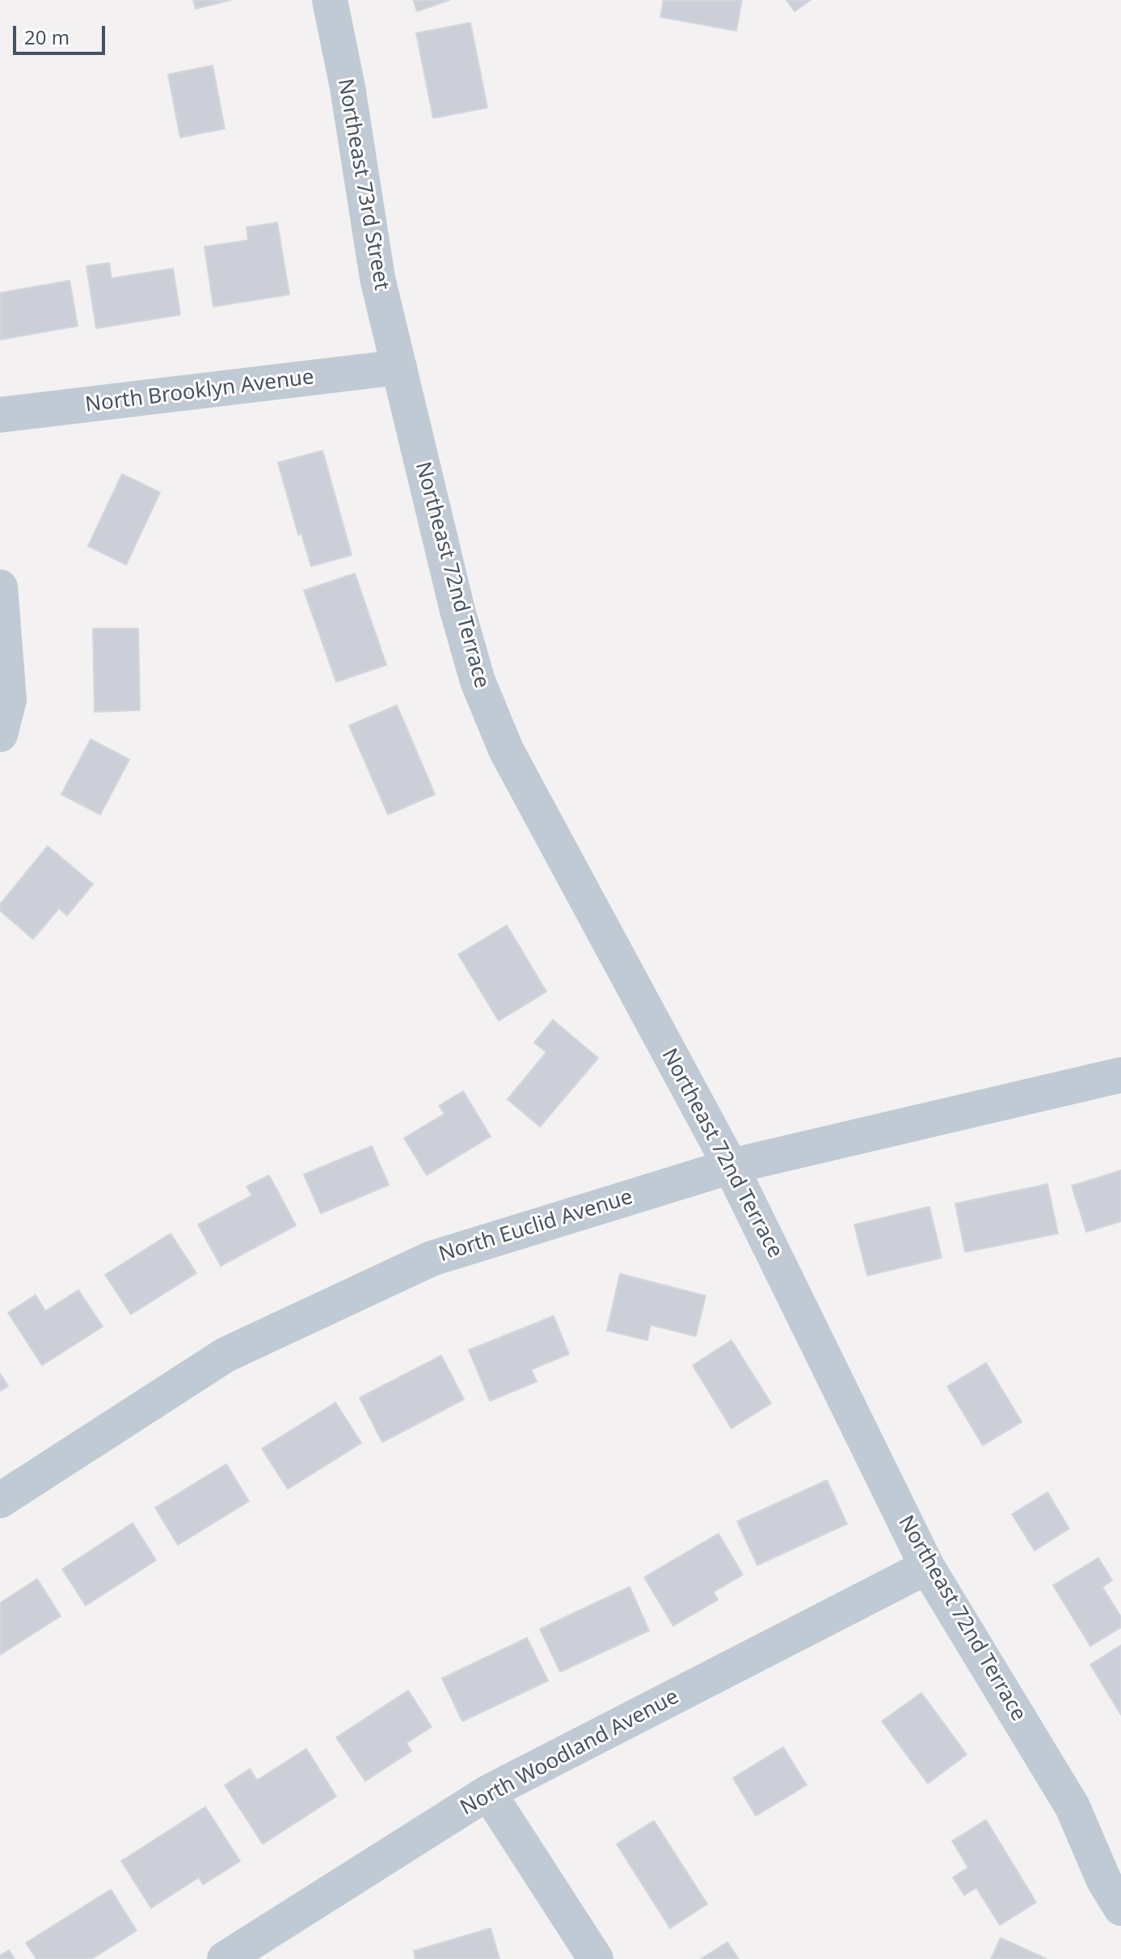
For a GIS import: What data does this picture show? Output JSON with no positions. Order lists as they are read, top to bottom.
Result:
{
  "streets": {
    "street": [
      "Northeast 73rd Street",
      "North Brooklyn Avenue",
      "Northeast 72nd Terrace",
      "North Euclid Avenue",
      "North Woodland Avenue"
    ]
  },
  "crossings": [
    ["Northeast 73rd Street", "North Brooklyn Avenue"],
    ["Northeast 73rd Street", "Northeast 72nd Terrace"],
    ["North Brooklyn Avenue", "Northeast 72nd Terrace"],
    ["Northeast 72nd Terrace", "North Euclid Avenue"],
    ["Northeast 72nd Terrace", "North Woodland Avenue"]
  ],
  "scale_bar": "20 m"
}
